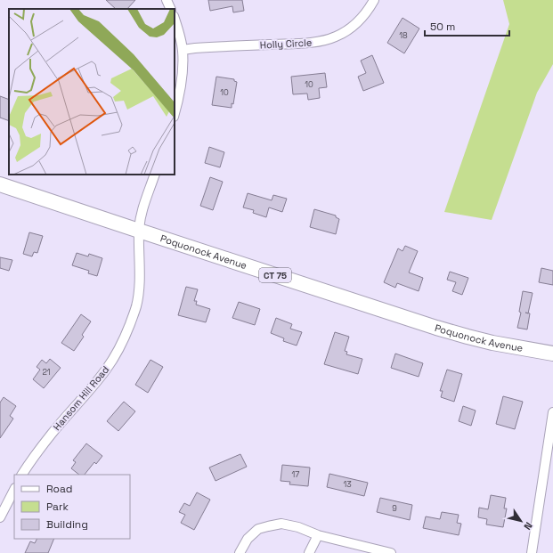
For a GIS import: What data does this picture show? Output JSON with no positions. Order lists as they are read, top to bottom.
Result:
{
  "streets": {
    "main road": ["Poquonock Avenue", "CT 75"],
    "street": ["Holly Circle", "Hansom Hill Road"]
  },
  "crossings": [
    ["Poquonock Avenue", "Hansom Hill Road"]
  ],
  "house_numbers": [
    "18",
    "10",
    "10",
    "21",
    "17",
    "13",
    "9"
  ],
  "legend": ["Road", "Park", "Building"],
  "scale_bar": "50 m",
  "north": "bottom right"
}
